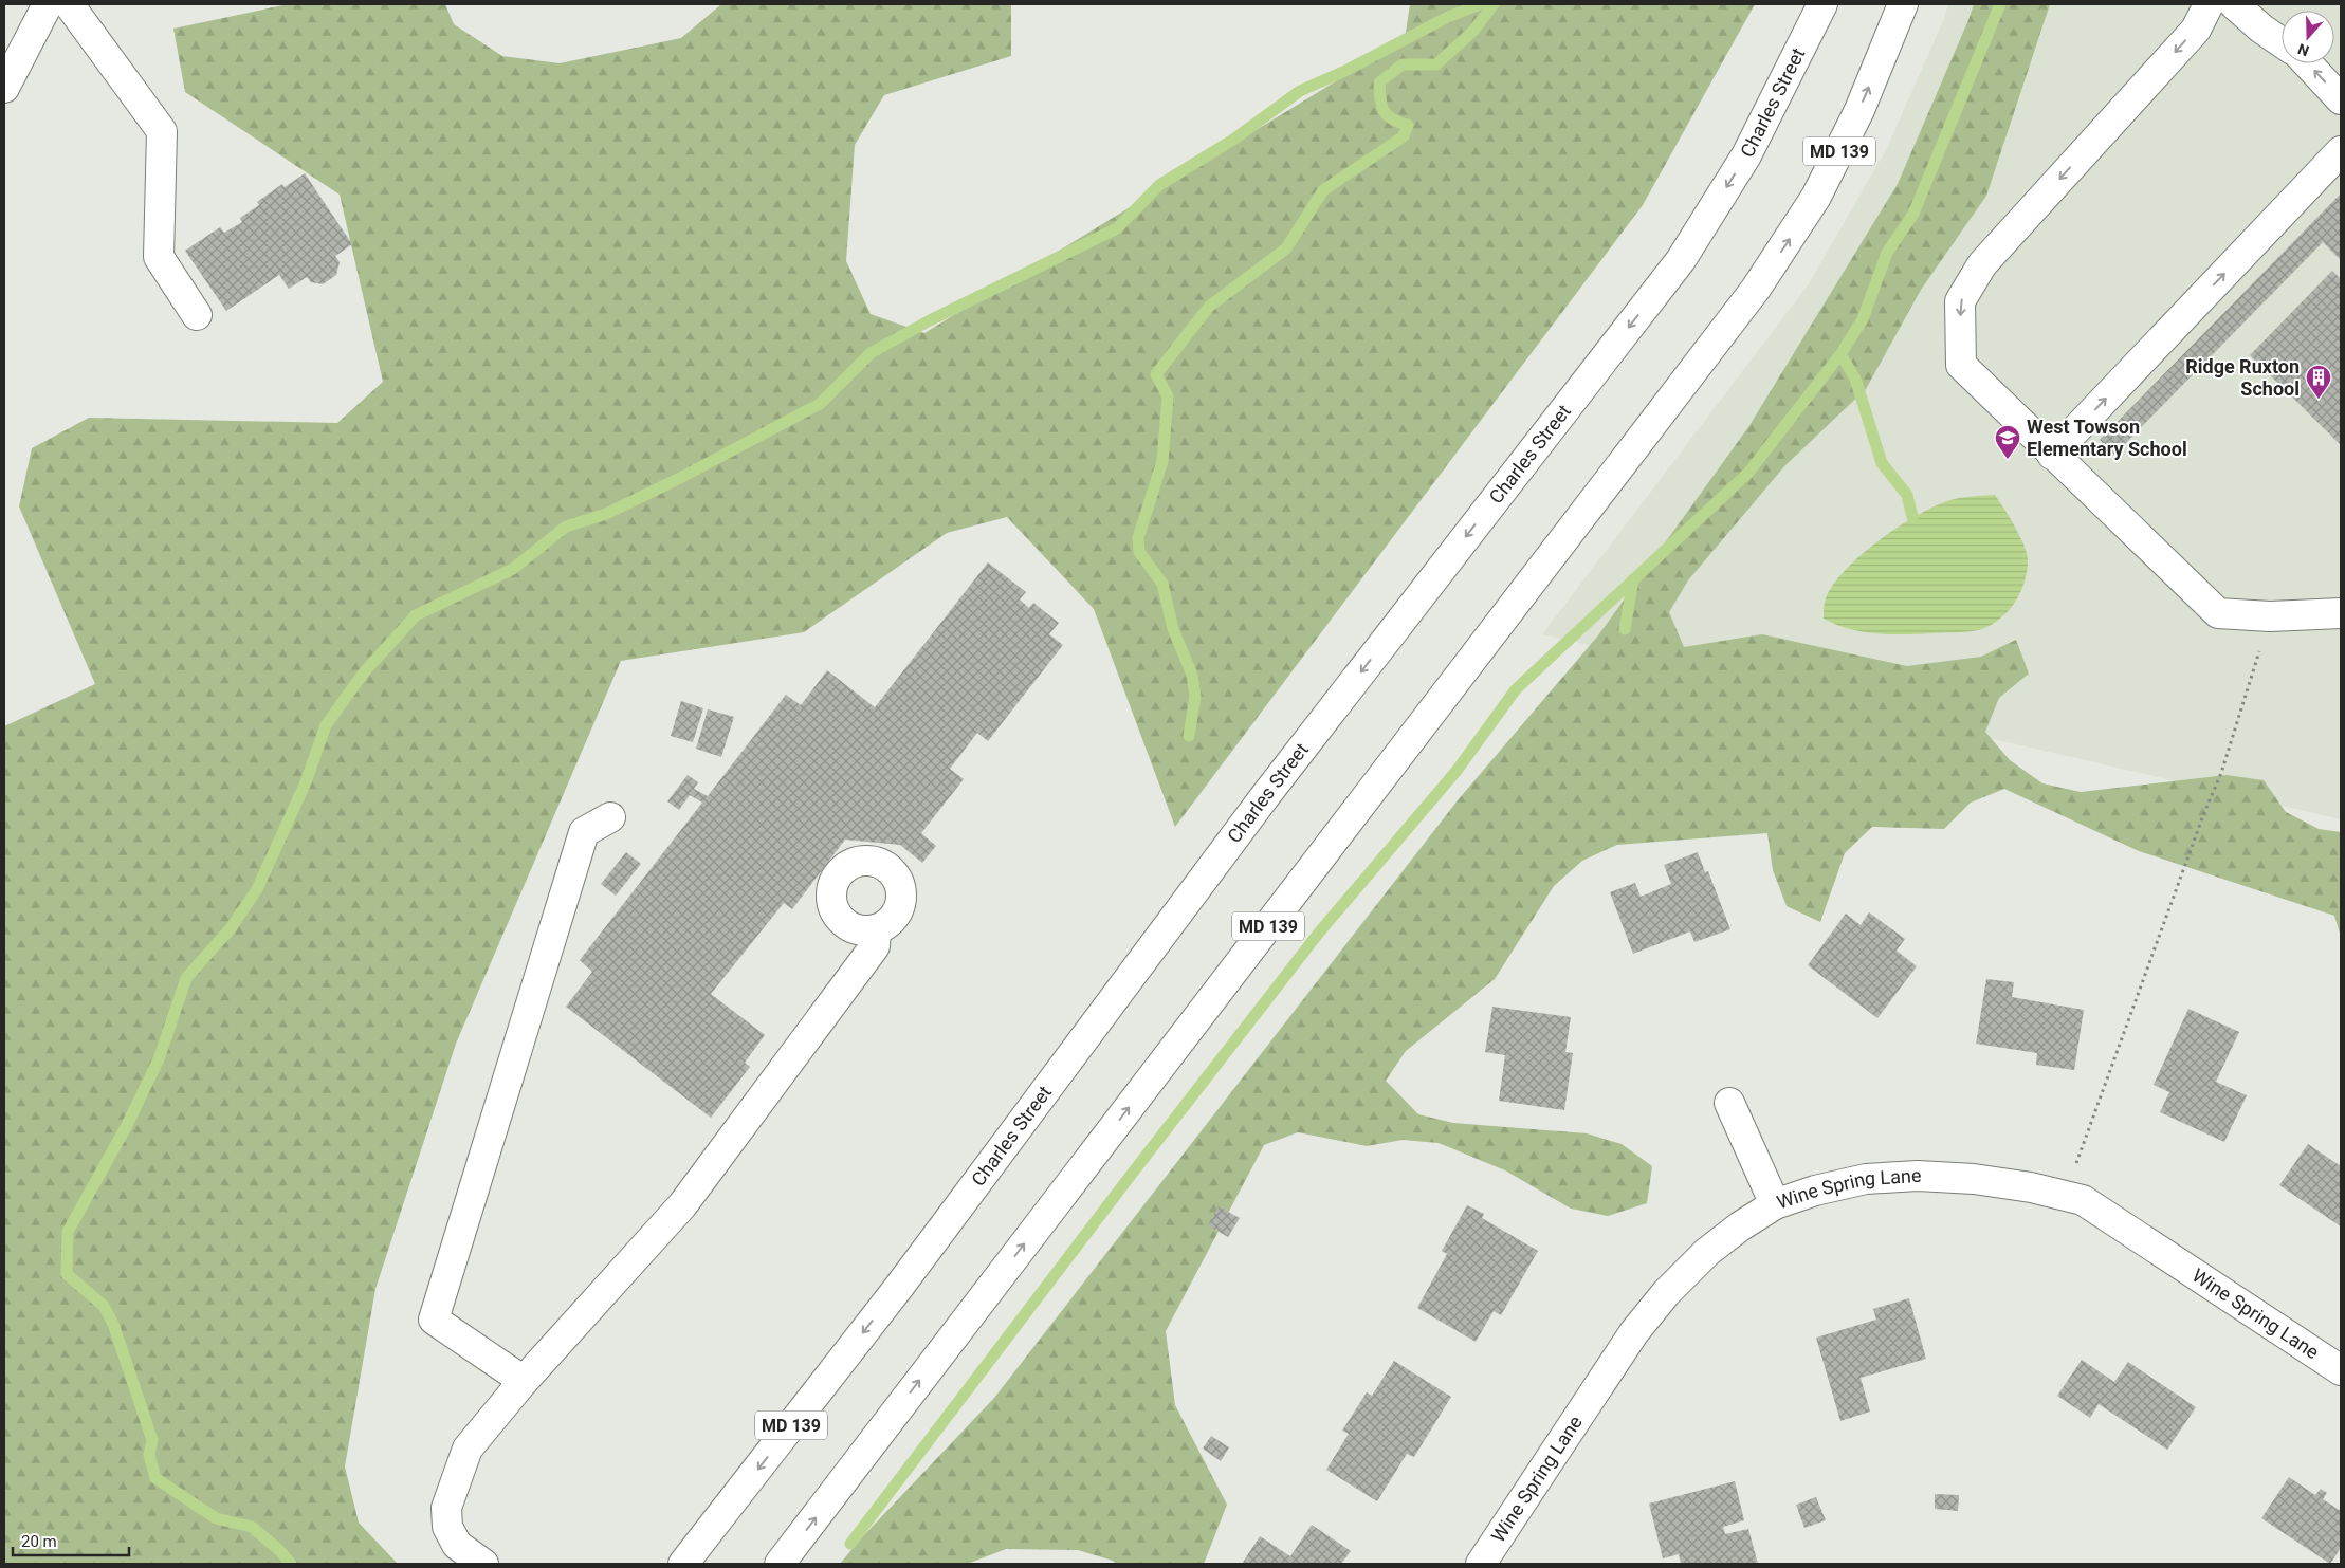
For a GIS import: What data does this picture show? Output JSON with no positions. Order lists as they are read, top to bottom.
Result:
{
  "streets": {
    "main road": ["Charles Street", "MD 139", "Wine Spring Lane"]
  },
  "places": {
    "building": ["Ridge Ruxton School"],
    "school or university": ["West Towson Elementary School"]
  },
  "scale_bar": "20 m",
  "north": "bottom"
}
